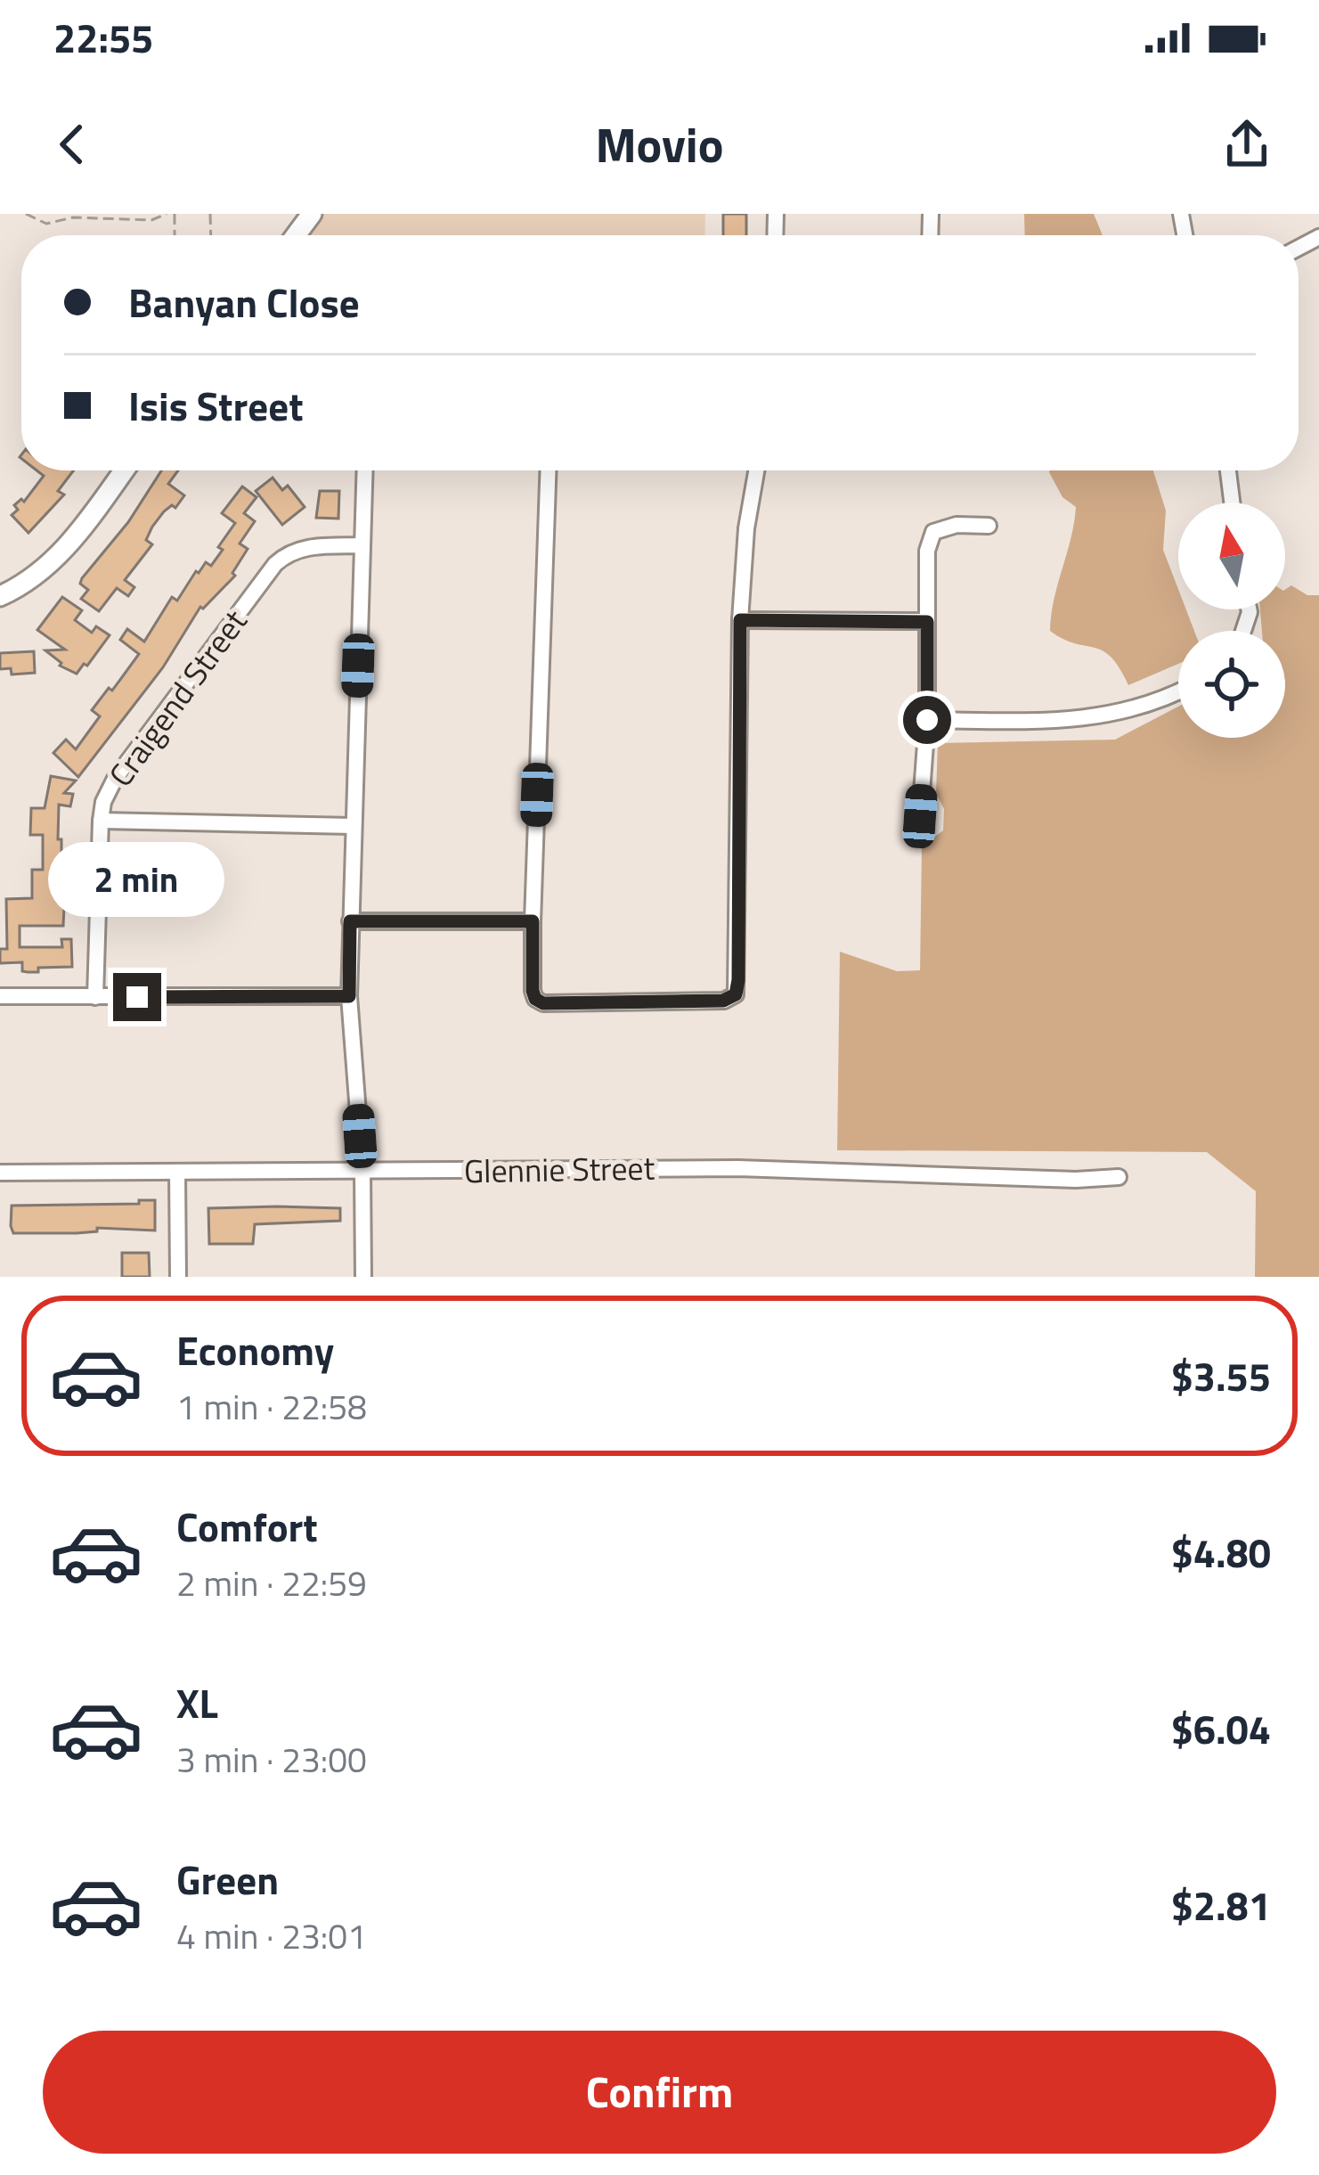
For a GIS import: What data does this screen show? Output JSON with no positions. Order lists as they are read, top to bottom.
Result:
{
  "streets": {
    "street": ["Craigend Street", "Glennie Street"]
  },
  "north": "top",
  "page": {
    "status": "22:55",
    "header": "Movio",
    "banner": ["Banyan Close", "Isis Street"],
    "bubble": "2 min",
    "list": [
      {
        "name": "Economy",
        "note": "1 min · 22:58",
        "value": "$3.55"
      },
      {
        "name": "Comfort",
        "note": "2 min · 22:59",
        "value": "$4.80"
      },
      {
        "name": "XL",
        "note": "3 min · 23:00",
        "value": "$6.04"
      },
      {
        "name": "Green",
        "note": "4 min · 23:01",
        "value": "$2.81"
      }
    ],
    "buttons": "Confirm"
  }
}
